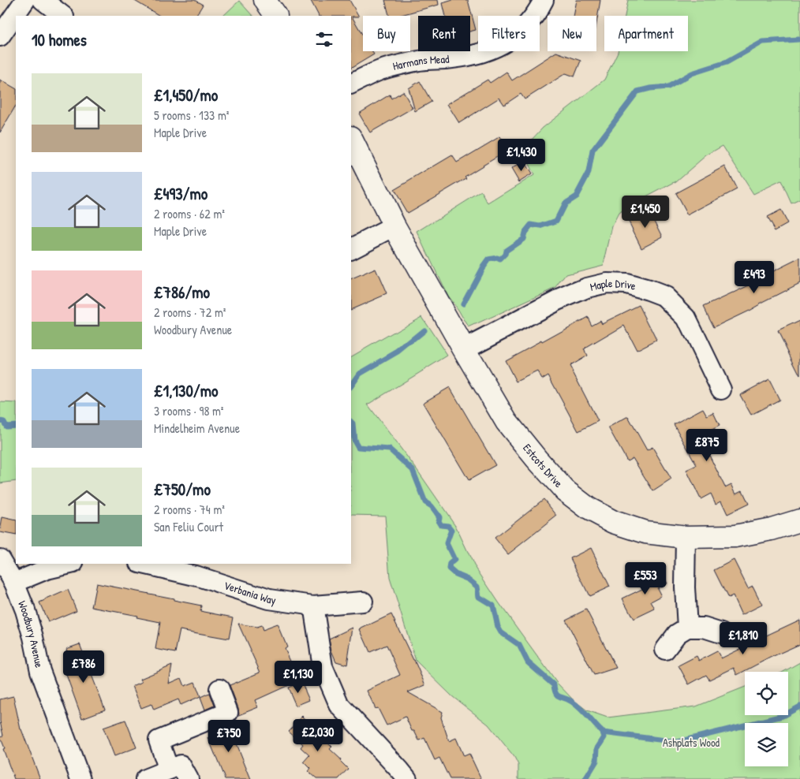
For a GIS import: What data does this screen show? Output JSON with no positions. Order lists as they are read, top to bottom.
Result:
{
  "streets": {
    "street": [
      "Harmans Mead",
      "Maple Drive",
      "Estcots Drive",
      "Verbania Way",
      "Woodbury Avenue"
    ]
  },
  "crossings": [
    ["Maple Drive", "Estcots Drive"]
  ],
  "parks": ["Ashplats Wood"],
  "page": {
    "chip": [
      "Buy",
      "Rent",
      "Filters",
      "New",
      "Apartment"
    ],
    "heading": "10 homes",
    "list": [
      {
        "name": "£1,450/mo",
        "note": "5 rooms · 133 m² · Maple Drive"
      },
      {
        "name": "£493/mo",
        "note": "2 rooms · 62 m² · Maple Drive"
      },
      {
        "name": "£786/mo",
        "note": "2 rooms · 72 m² · Woodbury Avenue"
      },
      {
        "name": "£1,130/mo",
        "note": "3 rooms · 98 m² · Mindelheim Avenue"
      },
      {
        "name": "£750/mo",
        "note": "2 rooms · 74 m² · San Feliu Court"
      }
    ],
    "price": [
      "£1,430",
      "£1,450",
      "£493",
      "£875",
      "£553",
      "£1,810",
      "£786",
      "£1,130",
      "£2,030",
      "£750"
    ]
  }
}
